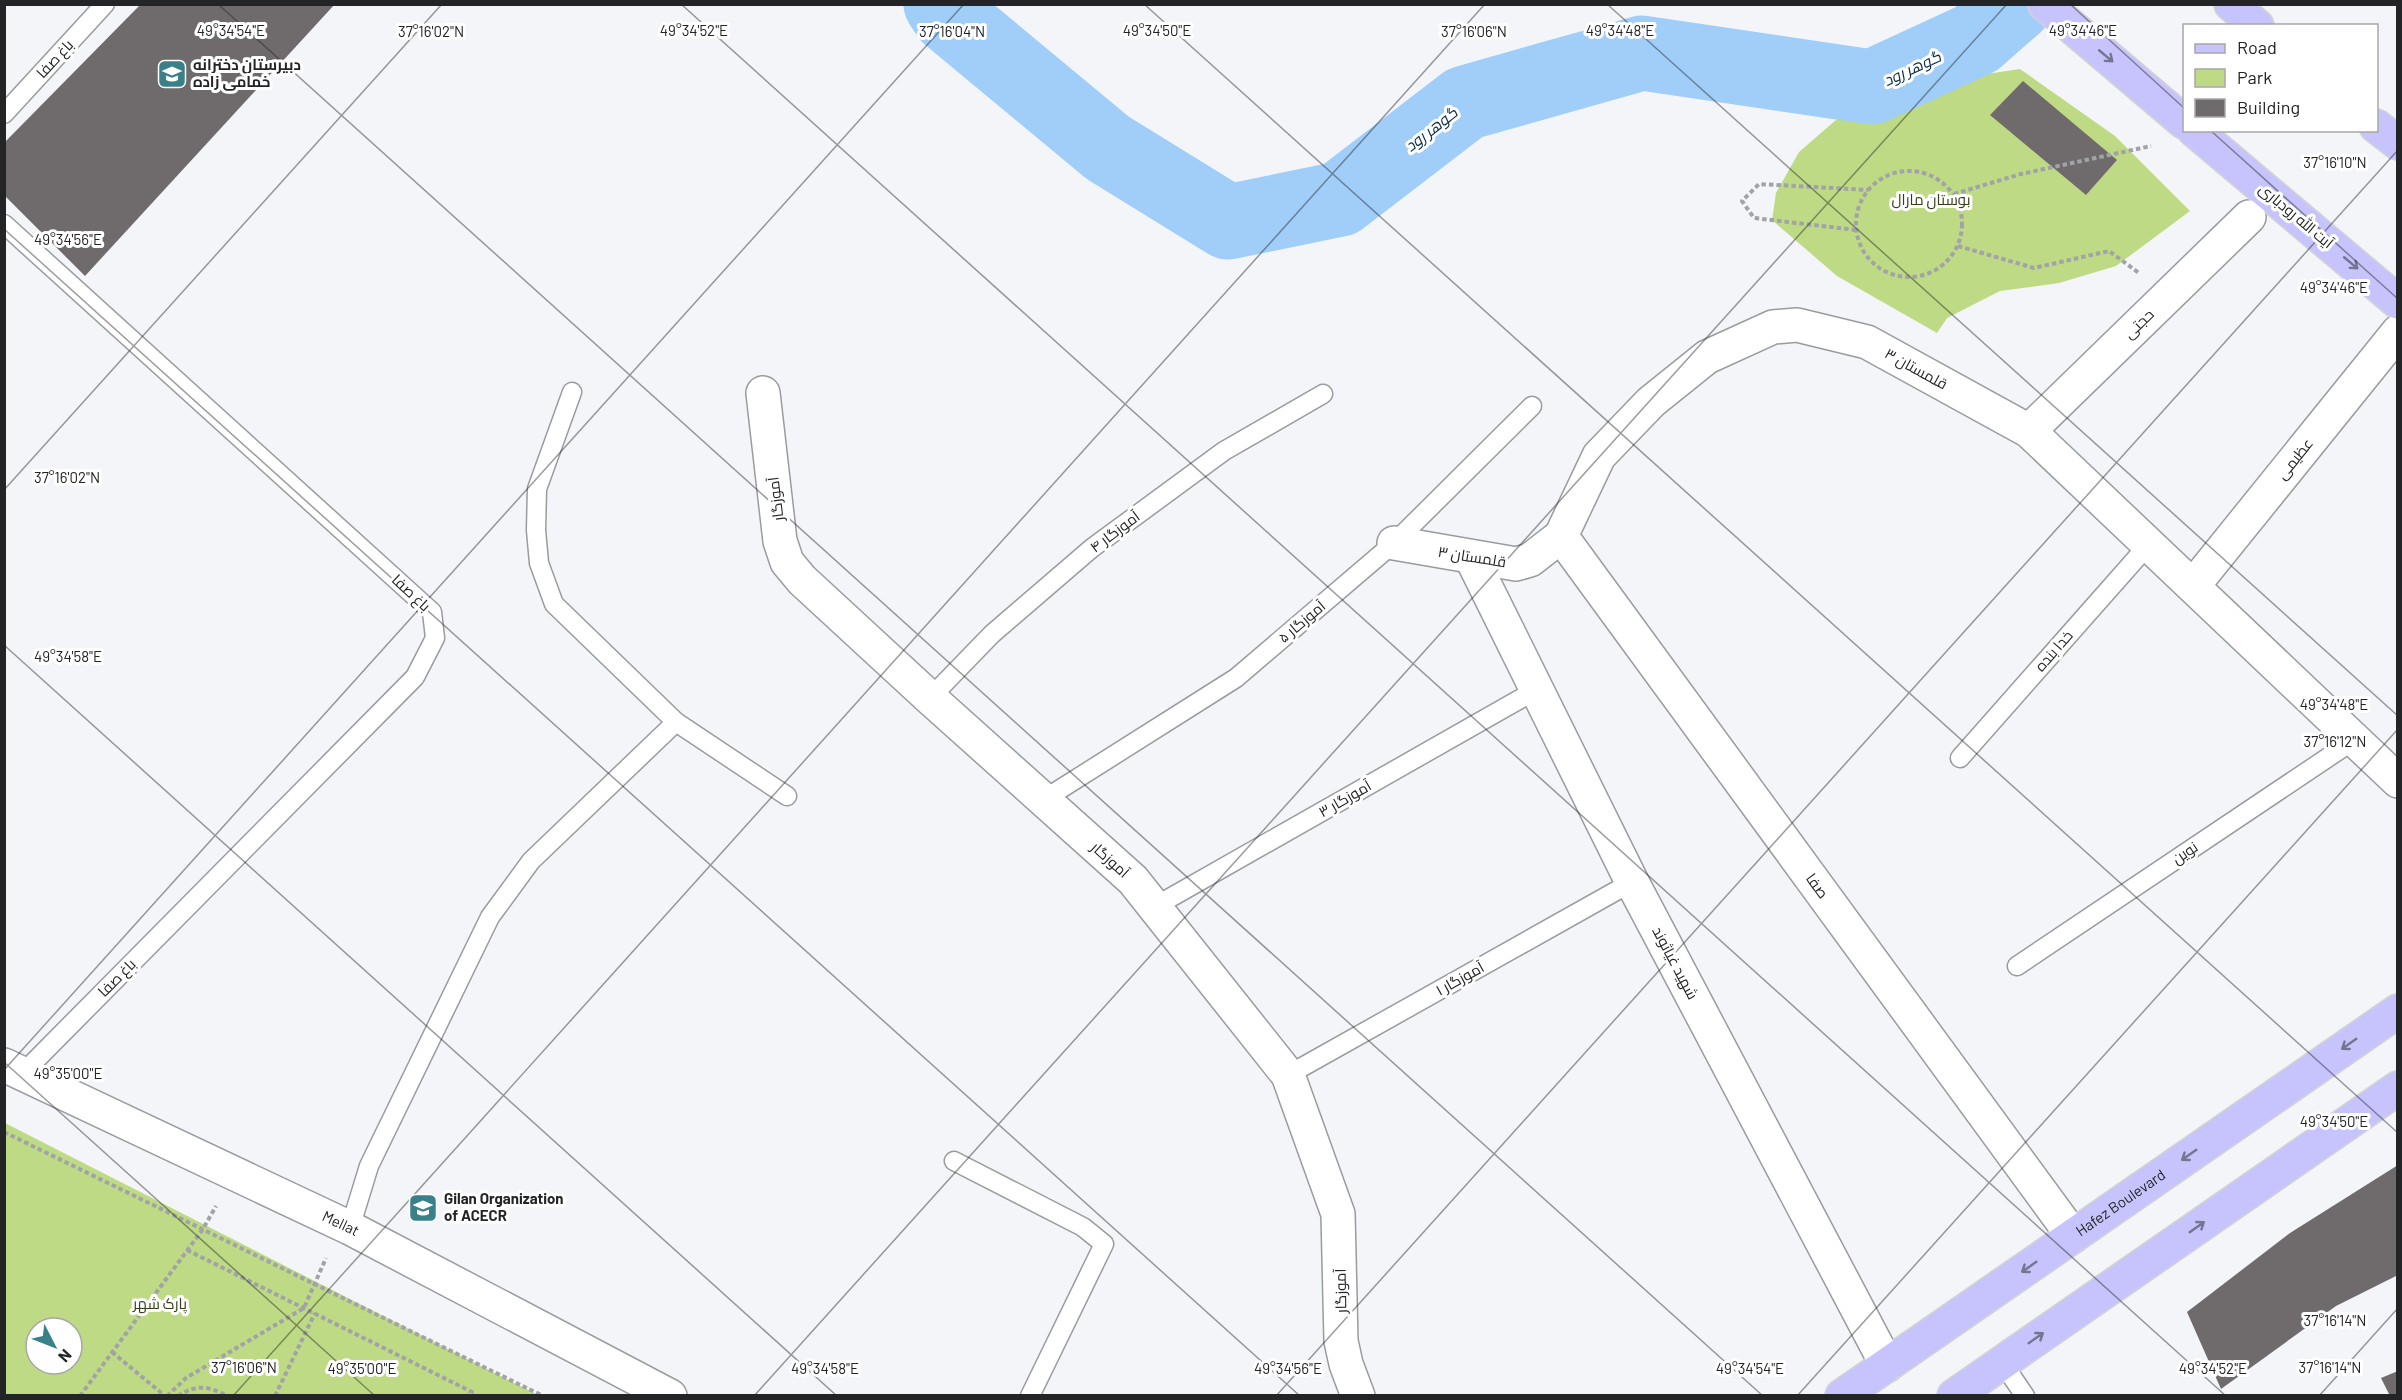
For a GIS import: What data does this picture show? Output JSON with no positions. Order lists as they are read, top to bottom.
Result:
{
  "streets": {
    "main road": ["آیت الله رودباری", "Hafez Boulevard"],
    "street": [
      "حجتی",
      "قلمستان ۳",
      "عظیمی",
      "آموزگار",
      "صفا",
      "شهید غیاثوند",
      "Mellat"
    ],
    "lane": [
      "باغ صفا",
      "آموزگار ۴",
      "آموزگار ۵",
      "خدا بنده",
      "آموزگار ۳",
      "نوین",
      "آموزگار ۱"
    ]
  },
  "crossings": [
    ["باغ صفا", "Mellat"],
    ["حجتی", "قلمستان ۳"],
    ["قلمستان ۳", "عظیمی"],
    ["قلمستان ۳", "آموزگار ۵"],
    ["قلمستان ۳", "خدا بنده"],
    ["قلمستان ۳", "نوین"],
    ["قلمستان ۳", "صفا"],
    ["قلمستان ۳", "شهید غیاثوند"],
    ["آموزگار", "آموزگار ۴"],
    ["آموزگار", "آموزگار ۵"],
    ["آموزگار", "آموزگار ۳"],
    ["آموزگار", "آموزگار ۱"],
    ["آموزگار ۳", "شهید غیاثوند"],
    ["صفا", "Hafez Boulevard"],
    ["شهید غیاثوند", "آموزگار ۱"],
    ["شهید غیاثوند", "Hafez Boulevard"]
  ],
  "one_way": ["آیت الله رودباری"],
  "water": ["گوهر رود"],
  "parks": ["بوستان مارال", "پارک شهر"],
  "places": {
    "school or university": ["دبیرستان دخترانه خمامی زاده", "Gilan Organization of ACECR"]
  },
  "legend": ["Road", "Park", "Building"],
  "north": "bottom right",
  "coordinates": [
    "49°34'48\"E",
    "49°34'54\"E",
    "49°34'52\"E",
    "49°34'50\"E",
    "49°34'46\"E",
    "37°16'02\"N",
    "37°16'04\"N",
    "37°16'06\"N",
    "37°16'10\"N",
    "49°34'56\"E",
    "49°34'58\"E",
    "37°16'12\"N",
    "49°35'00\"E",
    "37°16'14\"N"
  ]
}
